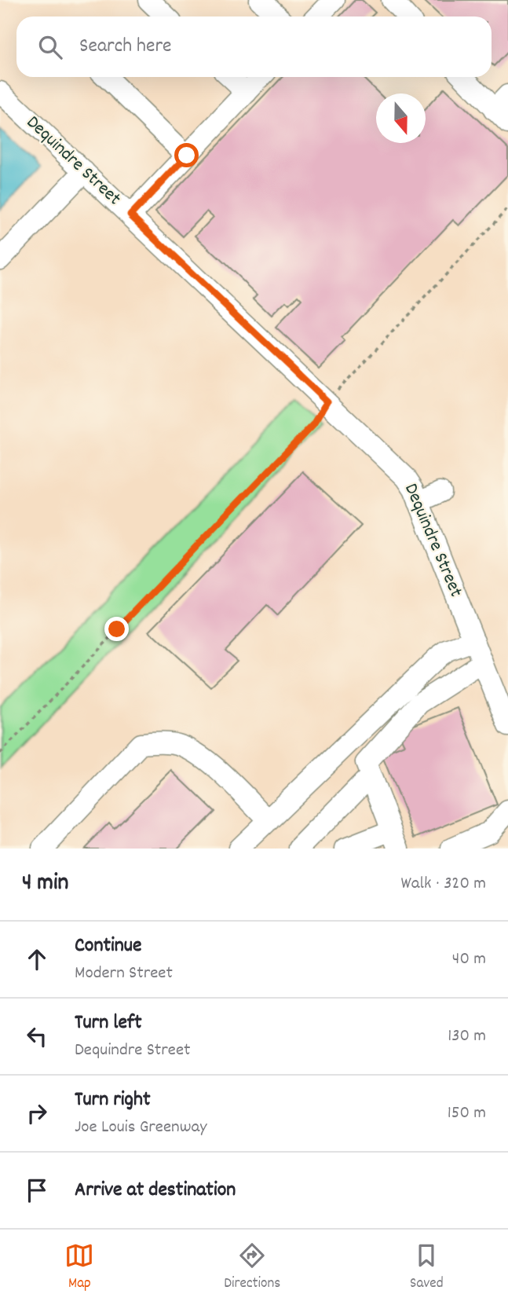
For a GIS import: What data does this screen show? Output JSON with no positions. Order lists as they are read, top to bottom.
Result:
{
  "streets": {
    "street": ["Dequindre Street"]
  },
  "north": "bottom",
  "page": {
    "search": "Search here",
    "heading": ["4 min", "Walk · 320 m"],
    "list": [
      ["Continue", "Modern Street", "40 m"],
      ["Turn left", "Dequindre Street", "130 m"],
      ["Turn right", "Joe Louis Greenway", "150 m"],
      "Arrive at destination"
    ],
    "nav": ["Map", "Directions", "Saved"]
  }
}
